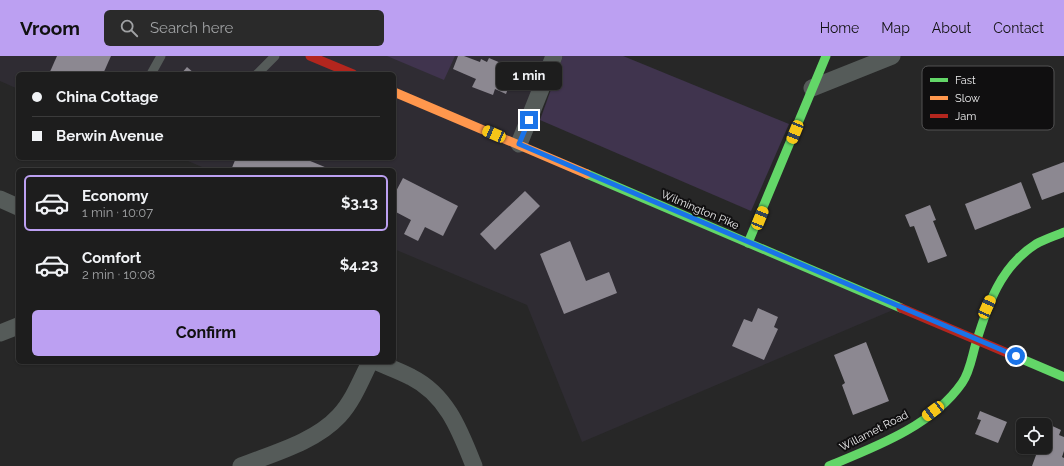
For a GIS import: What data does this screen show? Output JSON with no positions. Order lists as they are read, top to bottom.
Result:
{
  "streets": {
    "main road": ["Wilmington Pike", "Willamet Road"]
  },
  "crossings": [
    ["Wilmington Pike", "Willamet Road"]
  ],
  "legend": ["Fast", "Slow", "Jam"],
  "page": {
    "header": "Vroom",
    "search": "Search here",
    "nav": [
      "Home",
      "Map",
      "About",
      "Contact"
    ],
    "bubble": "1 min",
    "banner": ["China Cottage", "Berwin Avenue"],
    "list": [
      {
        "name": "Economy",
        "note": "1 min · 10:07",
        "value": "$3.13"
      },
      {
        "name": "Comfort",
        "note": "2 min · 10:08",
        "value": "$4.23"
      }
    ],
    "buttons": "Confirm"
  }
}
